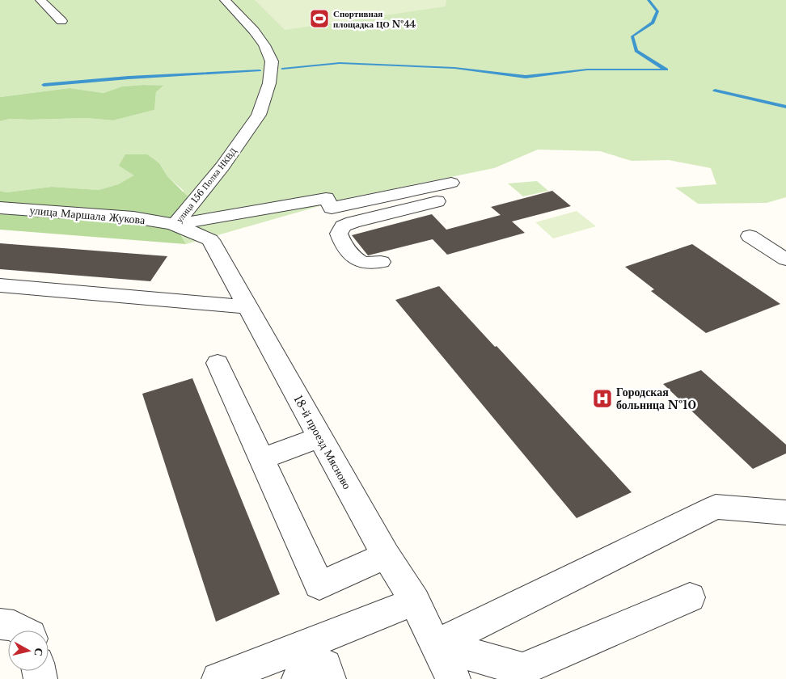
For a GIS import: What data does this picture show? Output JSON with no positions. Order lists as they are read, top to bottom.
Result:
{
  "streets": {
    "street": ["улица 156 Полка НКВД", "улица Маршала Жукова", "18-й проезд Мясново"]
  },
  "crossings": [
    ["улица 156 Полка НКВД", "улица Маршала Жукова"],
    ["улица 156 Полка НКВД", "18-й проезд Мясново"],
    ["улица Маршала Жукова", "18-й проезд Мясново"]
  ],
  "places": {
    "sports": ["Спортивная площадка ЦО №44"],
    "hospital": ["Городская больница №10"]
  },
  "north": "right"
}
